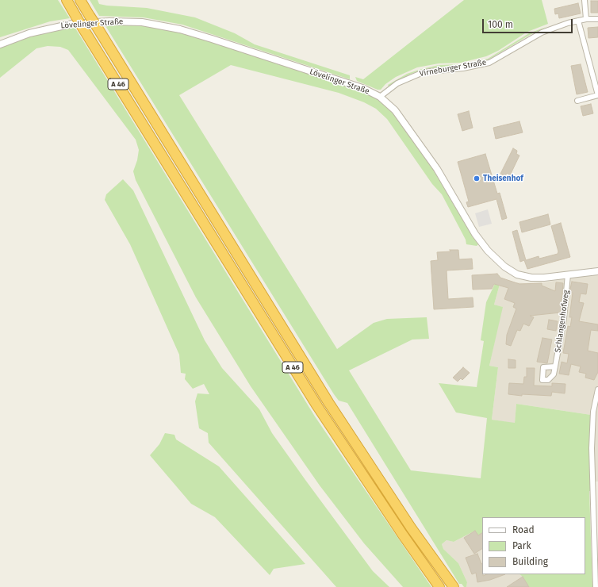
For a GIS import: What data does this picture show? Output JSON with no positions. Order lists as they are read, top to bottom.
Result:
{
  "streets": {
    "highway": ["A 46"],
    "street": ["Lövelinger Straße", "Virneburger Straße", "Schlangenhofweg"]
  },
  "crossings": [
    ["Lövelinger Straße", "Virneburger Straße"],
    ["Lövelinger Straße", "Schlangenhofweg"]
  ],
  "places": ["Theisenhof"],
  "legend": ["Road", "Park", "Building"],
  "scale_bar": "100 m"
}
